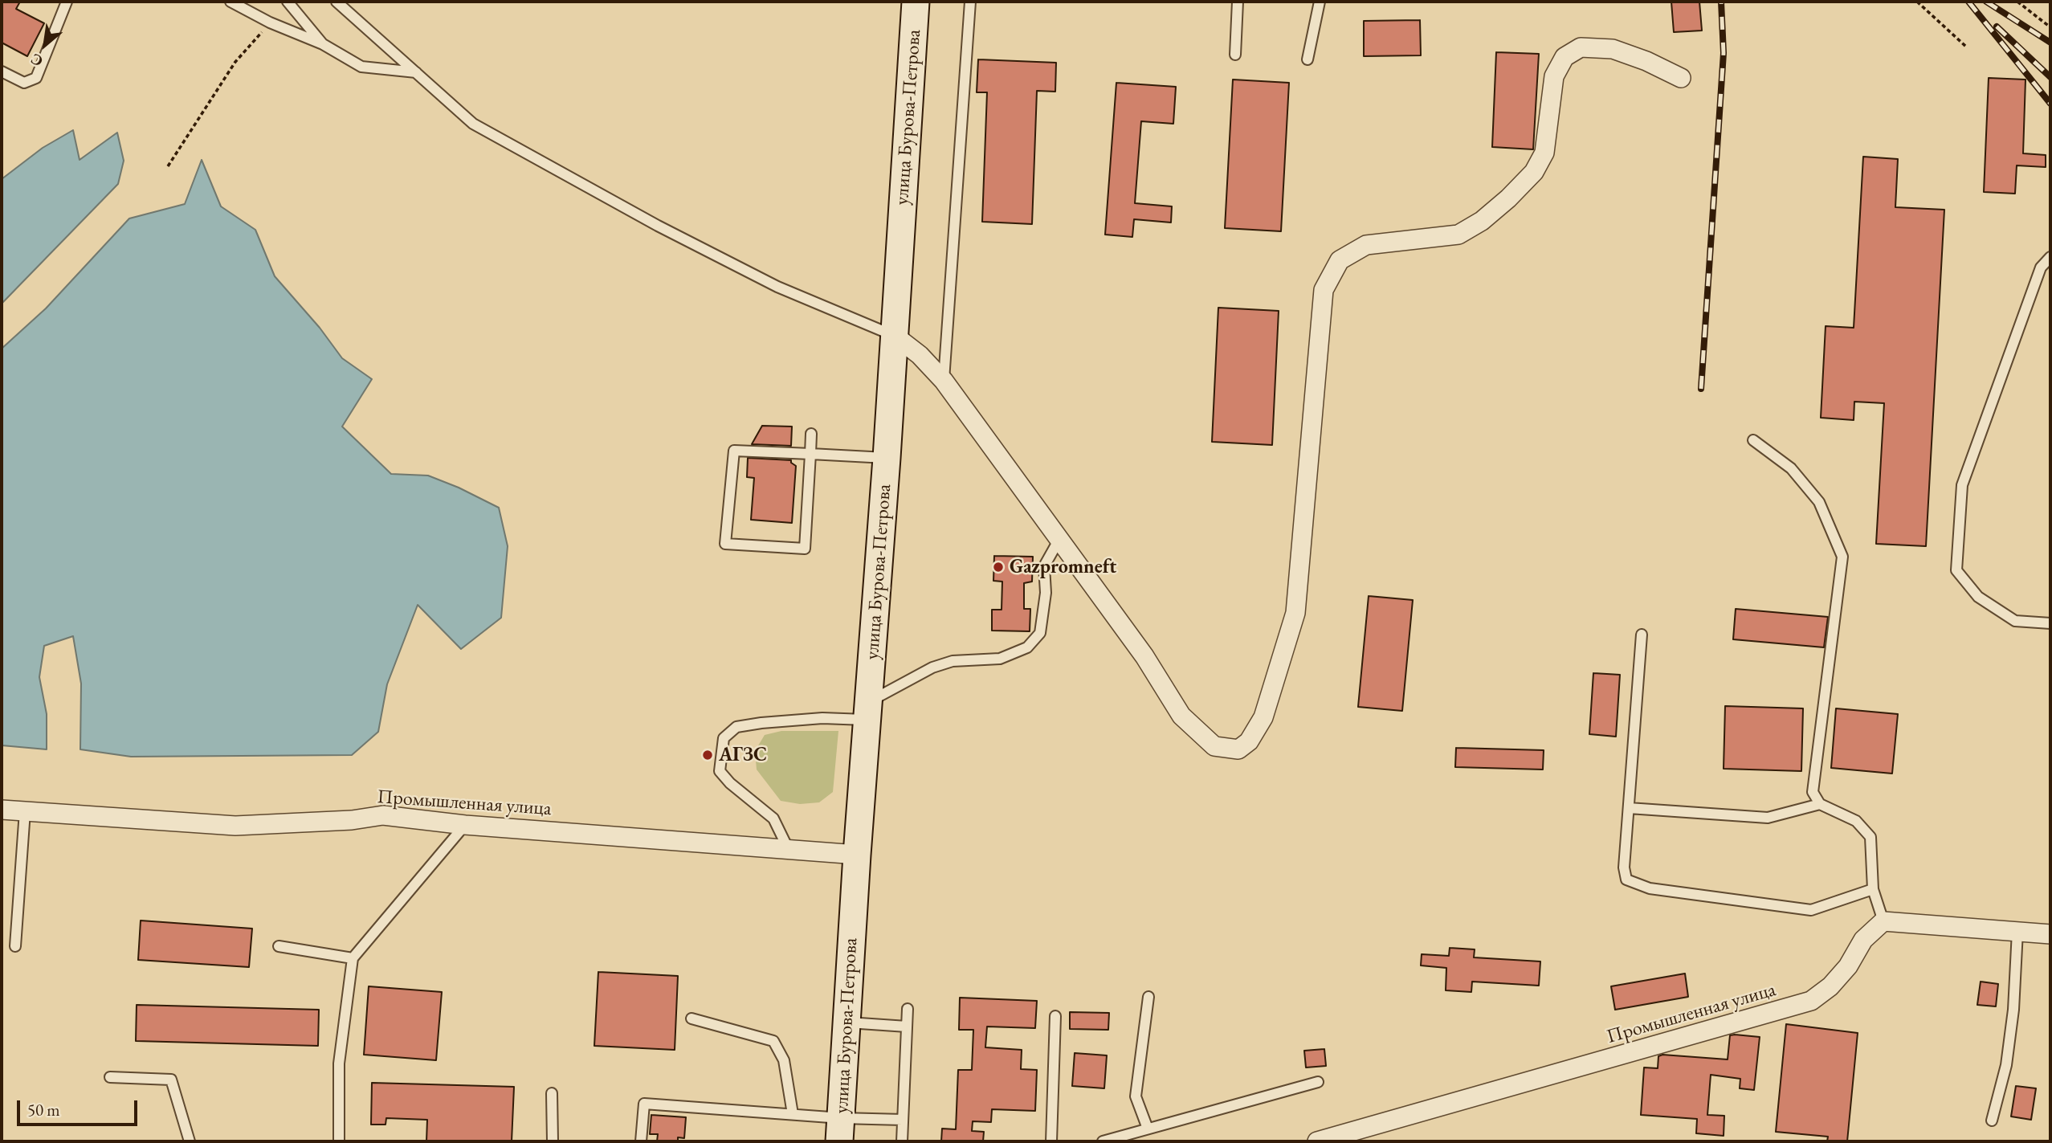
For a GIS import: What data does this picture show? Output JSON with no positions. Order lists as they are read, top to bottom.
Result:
{
  "streets": {
    "main road": ["улица Бурова-Петрова"],
    "street": ["Промышленная улица"]
  },
  "crossings": [
    ["улица Бурова-Петрова", "Промышленная улица"]
  ],
  "places": ["Gazpromneft", "АГЗС"],
  "scale_bar": "50 m",
  "north": "bottom left"
}
